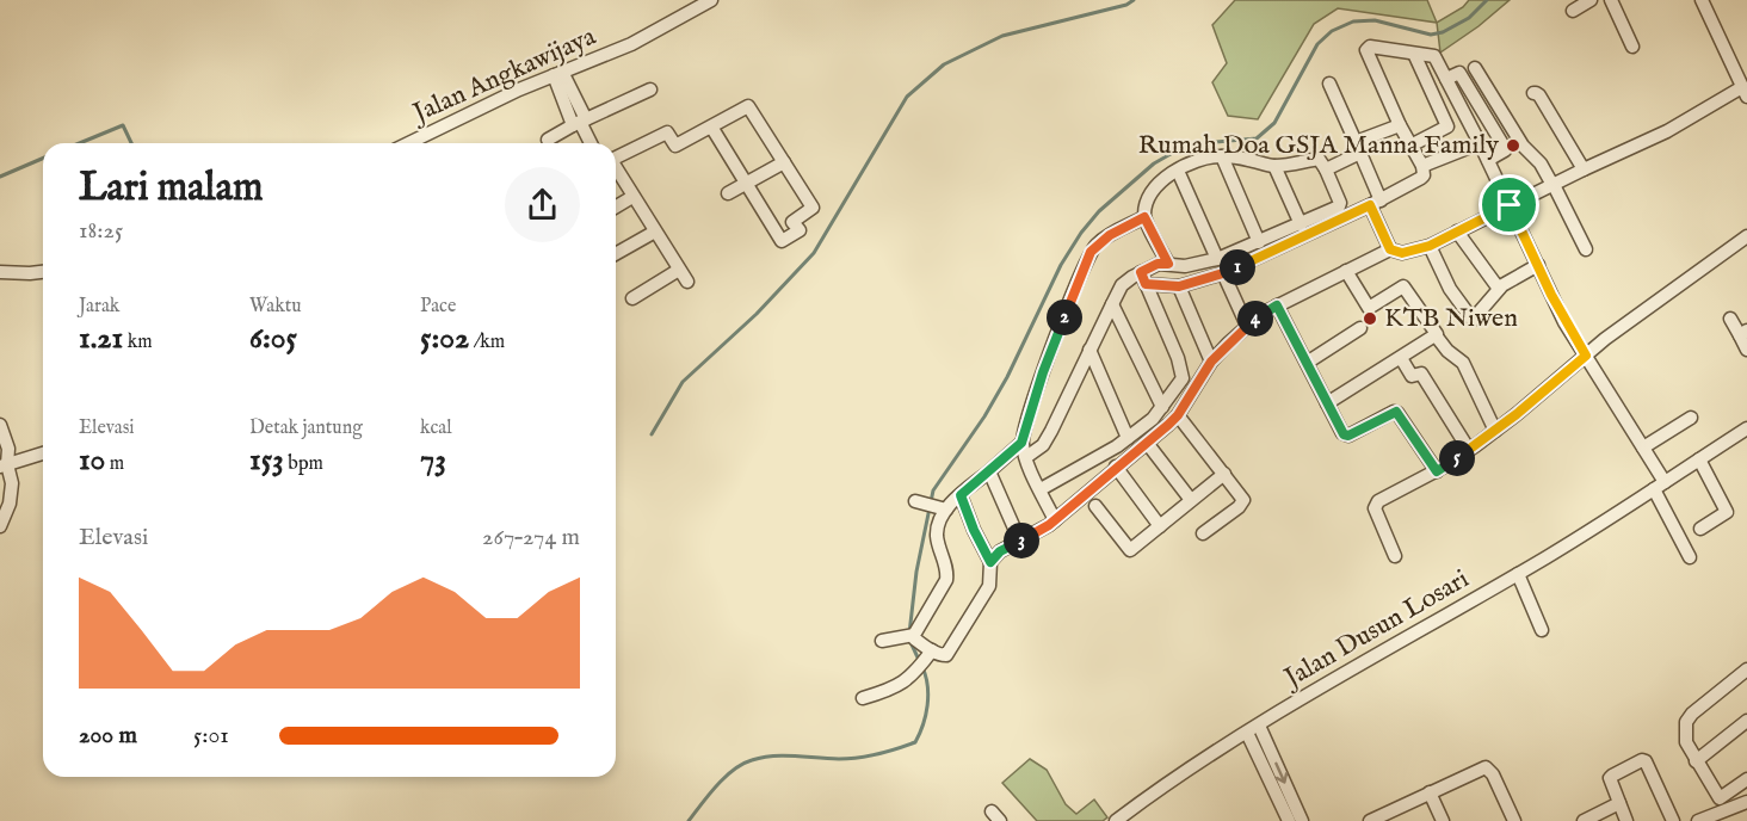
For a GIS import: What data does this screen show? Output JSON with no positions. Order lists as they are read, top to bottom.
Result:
{
  "streets": {
    "street": ["Jalan Angkawijaya", "Jalan Dusun Losari"]
  },
  "places": ["Rumah Doa GSJA Manna Family", "KTB Niwen"],
  "page": {
    "heading": ["Lari malam", "18:25"],
    "pins": [
      "1",
      "2",
      "4",
      "5",
      "3"
    ],
    "stats": [
      ["Jarak", "1.21 km"],
      ["Waktu", "6:05"],
      ["Pace", "5:02 /km"],
      ["Elevasi", "10 m"],
      ["Detak jantung", "153 bpm"],
      ["kcal", "73"]
    ],
    "chart": ["Elevasi", "267–274 m"],
    "list": [
      {
        "name": "200 m",
        "note": "5:01"
      }
    ]
  }
}
